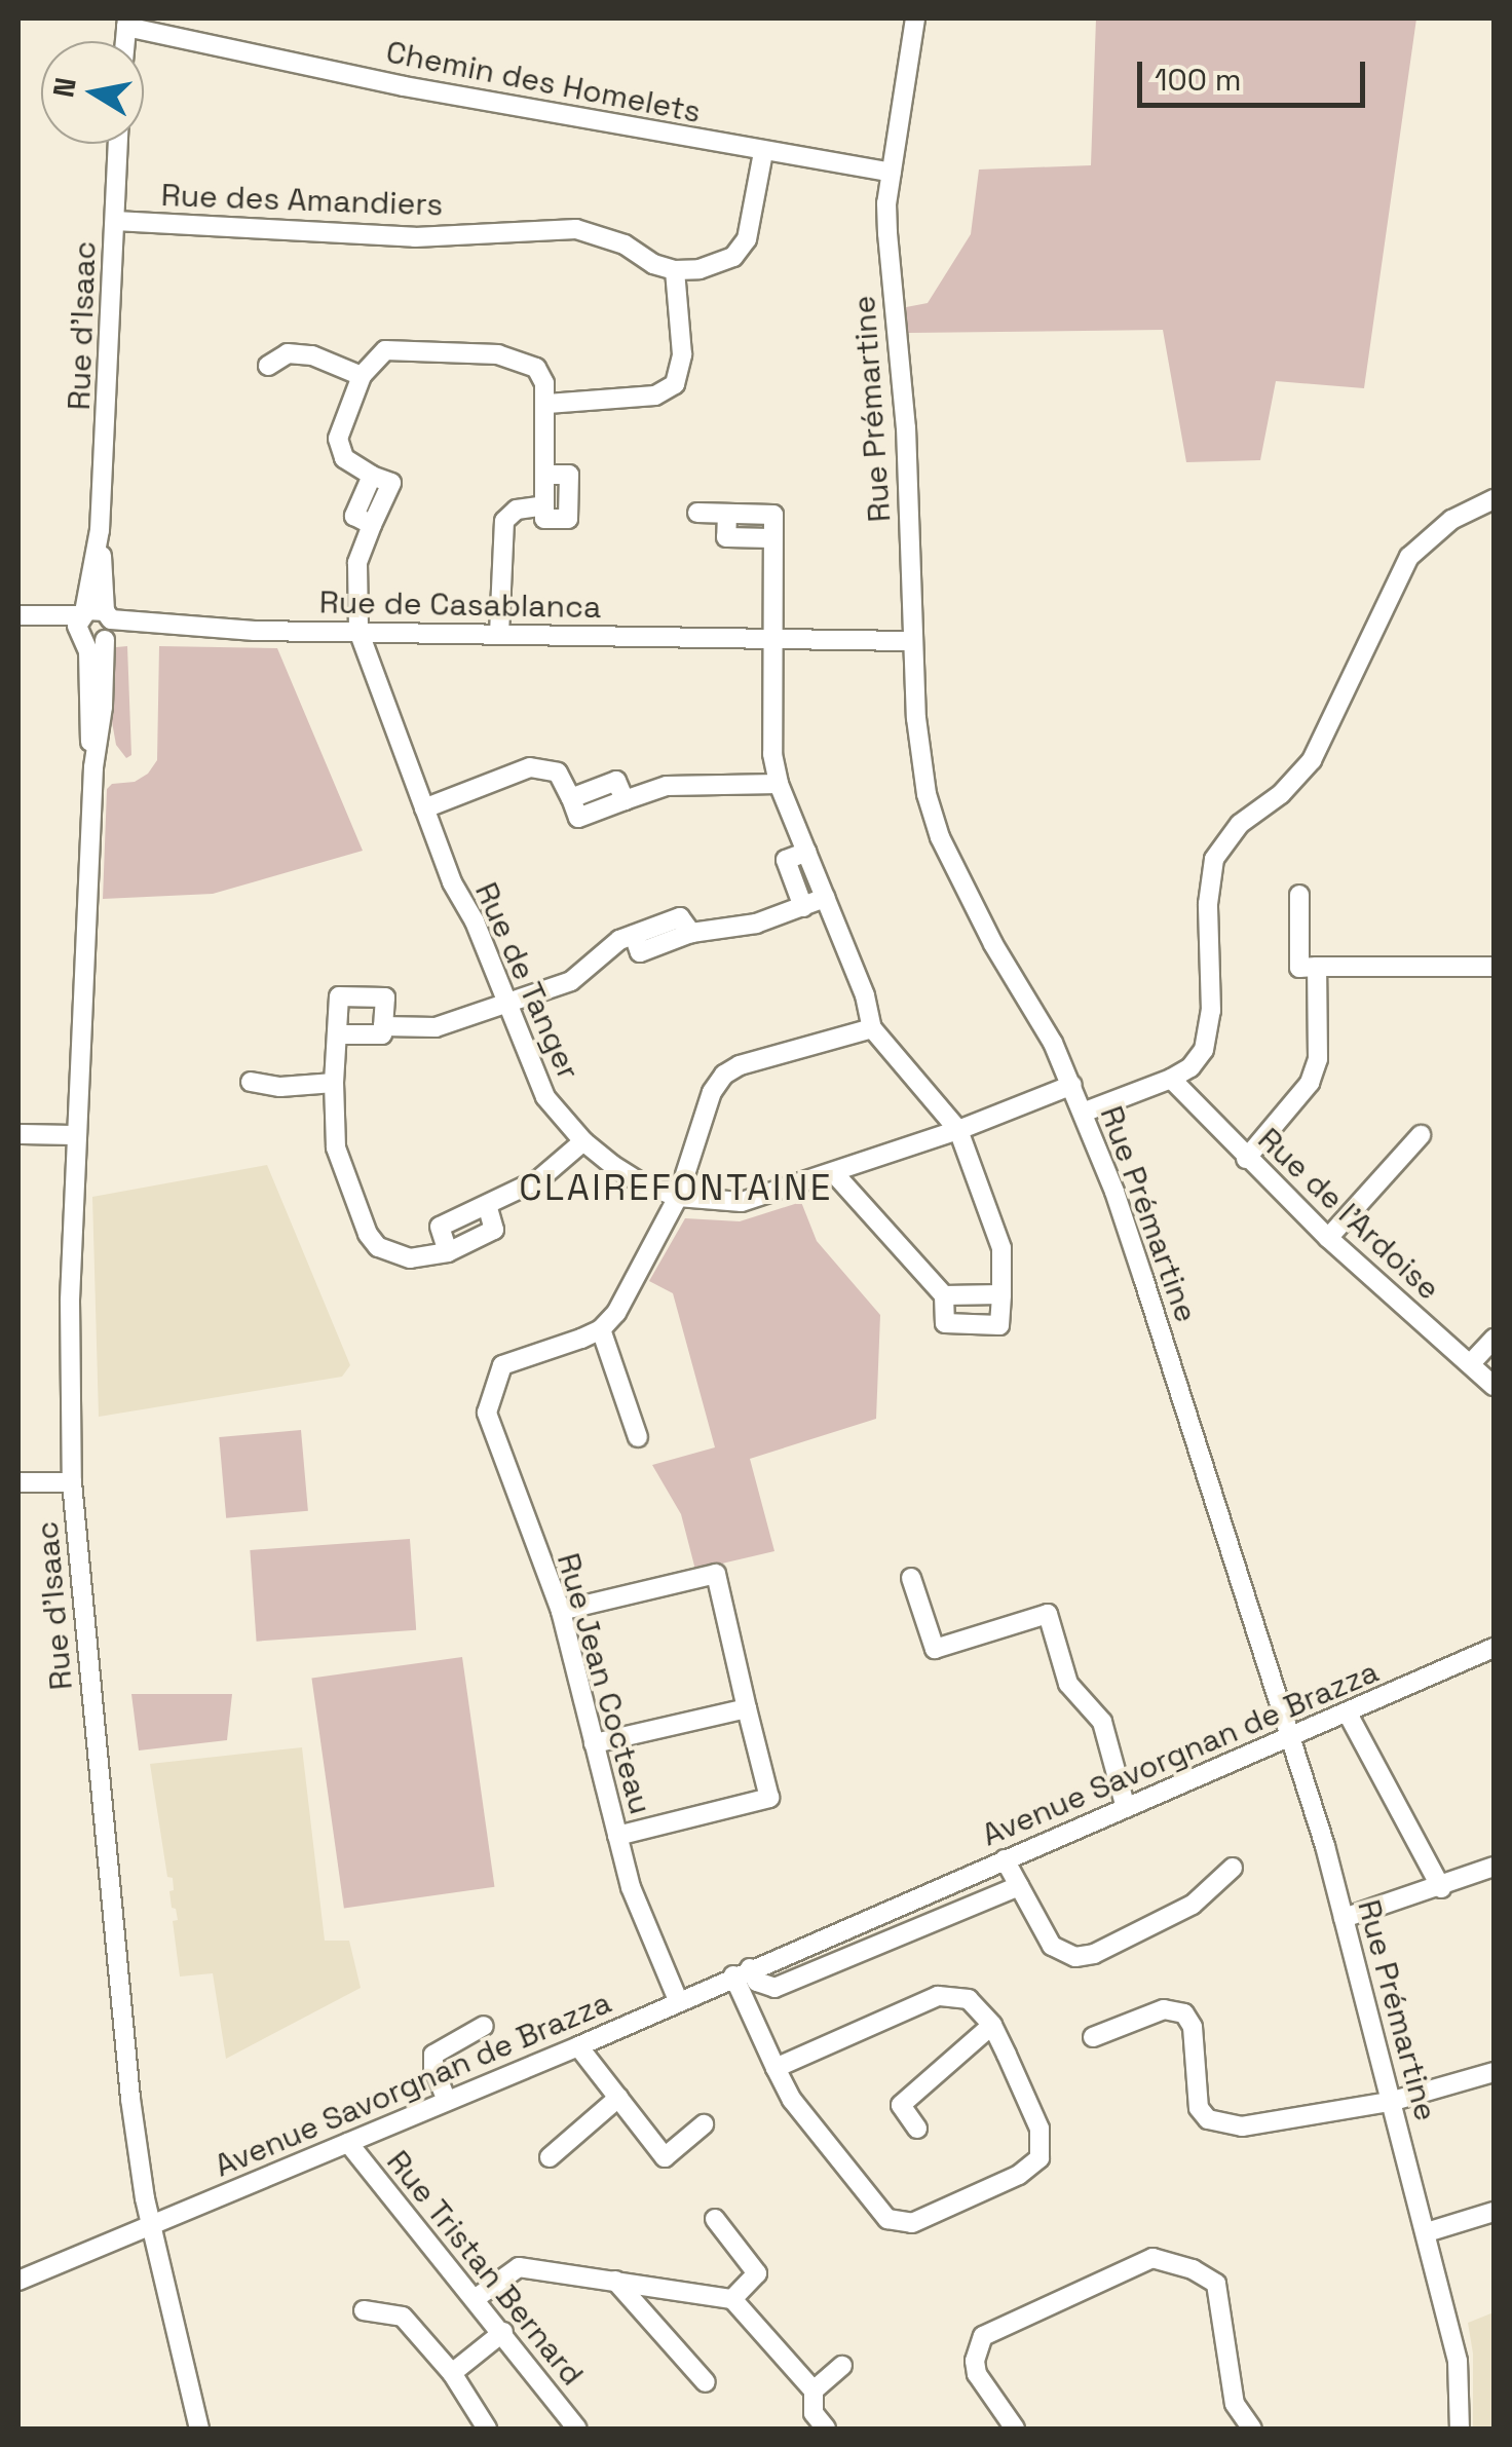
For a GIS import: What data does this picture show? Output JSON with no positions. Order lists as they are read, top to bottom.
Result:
{
  "streets": {
    "street": [
      "Chemin des Homelets",
      "Rue des Amandiers",
      "Rue d'Isaac",
      "Rue Prémartine",
      "Rue de Casablanca",
      "Rue de Tanger",
      "Rue de l'Ardoise",
      "Rue Jean Cocteau",
      "Avenue Savorgnan de Brazza",
      "Rue Tristan Bernard"
    ]
  },
  "crossings": [
    ["Chemin des Homelets", "Rue Prémartine"],
    ["Rue des Amandiers", "Rue d'Isaac"],
    ["Rue d'Isaac", "Rue de Casablanca"],
    ["Rue d'Isaac", "Avenue Savorgnan de Brazza"],
    ["Rue Prémartine", "Rue de Casablanca"],
    ["Rue Prémartine", "Rue de Tanger"],
    ["Rue Prémartine", "Avenue Savorgnan de Brazza"],
    ["Rue de Casablanca", "Rue de Tanger"],
    ["Rue Jean Cocteau", "Avenue Savorgnan de Brazza"],
    ["Avenue Savorgnan de Brazza", "Rue Tristan Bernard"]
  ],
  "districts": ["CLAIREFONTAINE"],
  "scale_bar": "100 m",
  "north": "left"
}
